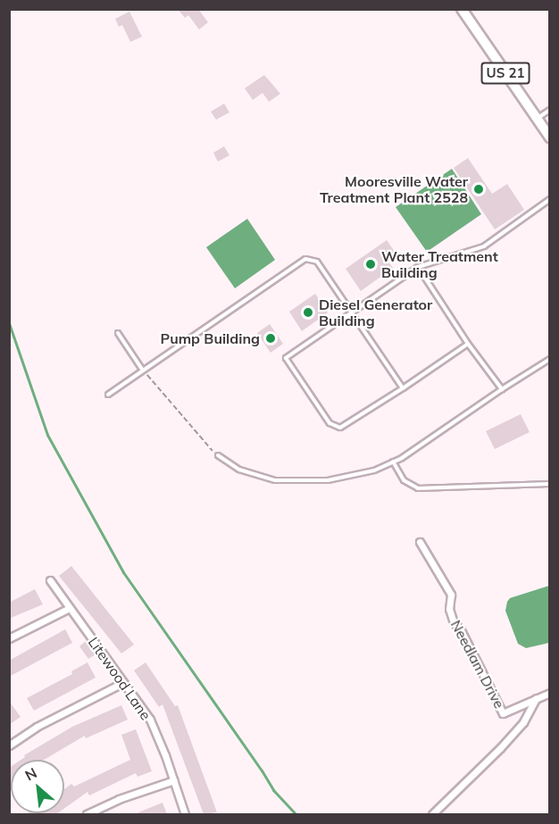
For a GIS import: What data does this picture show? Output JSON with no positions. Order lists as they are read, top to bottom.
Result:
{
  "streets": {
    "main road": ["US 21"],
    "street": ["Needlam Drive", "Litewood Lane"]
  },
  "places": [
    "Mooresville Water Treatment Plant 2528",
    "Water Treatment Building",
    "Diesel Generator Building",
    "Pump Building"
  ],
  "north": "top left"
}
